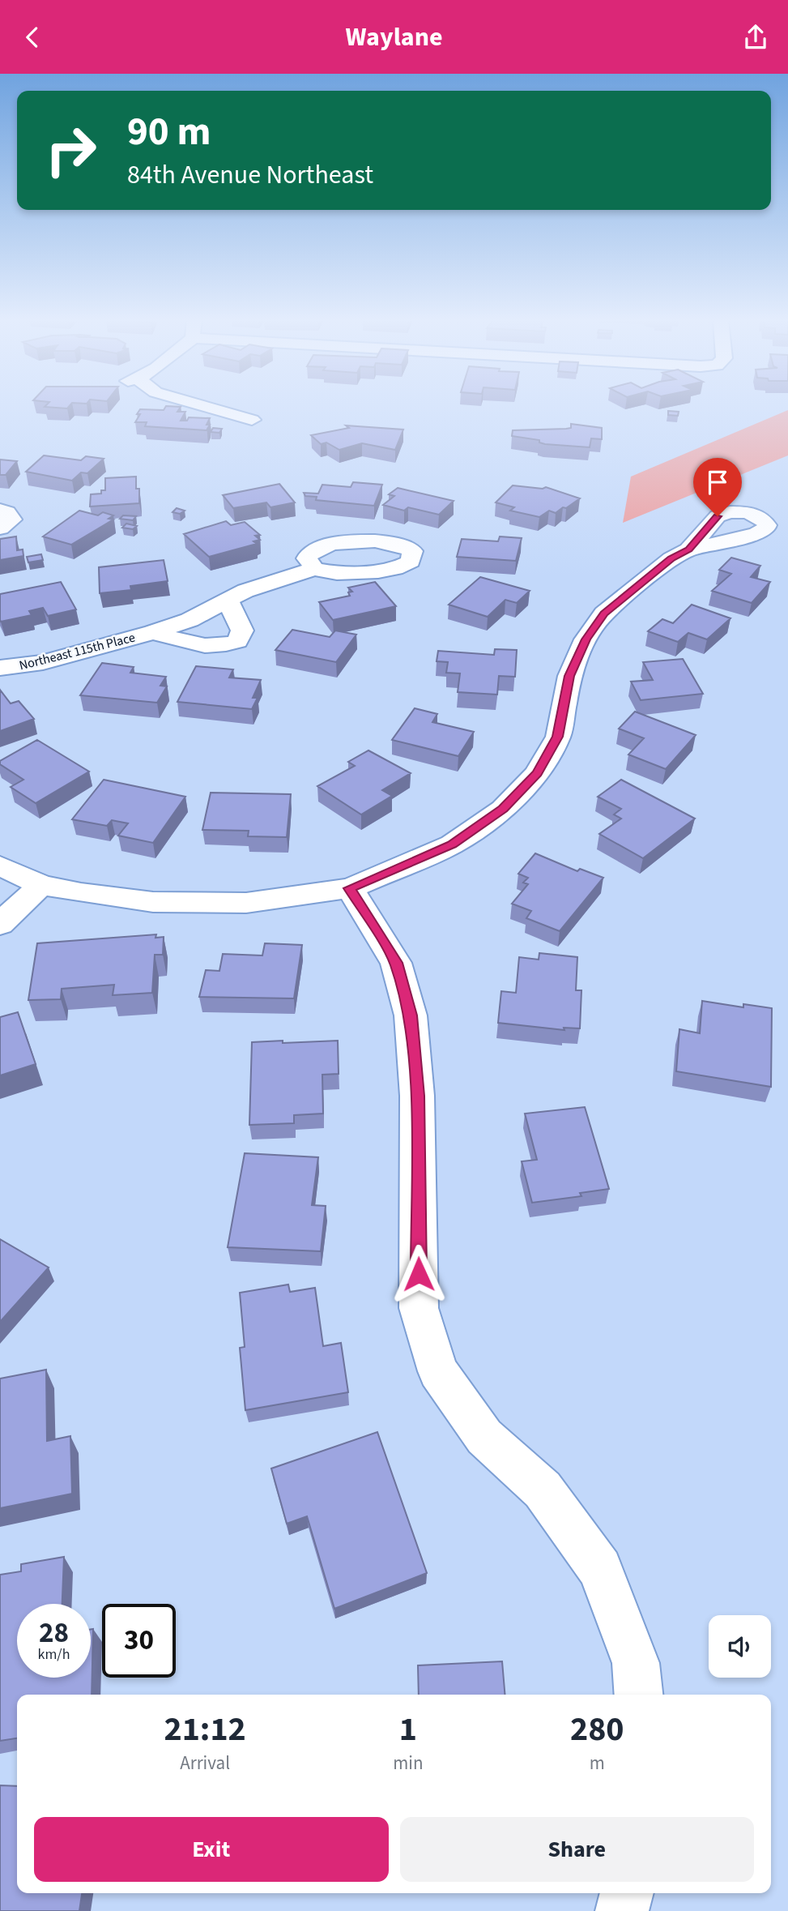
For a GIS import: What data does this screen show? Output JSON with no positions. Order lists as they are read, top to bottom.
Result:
{
  "streets": {
    "street": ["Northeast 115th Place"]
  },
  "page": {
    "header": "Waylane",
    "turn": ["90 m", "84th Avenue Northeast"],
    "speed": "28 km/h",
    "limit": "30",
    "eta": [
      "21:12",
      "Arrival",
      "1",
      "min",
      "280",
      "m"
    ],
    "buttons": ["Exit", "Share"]
  }
}
